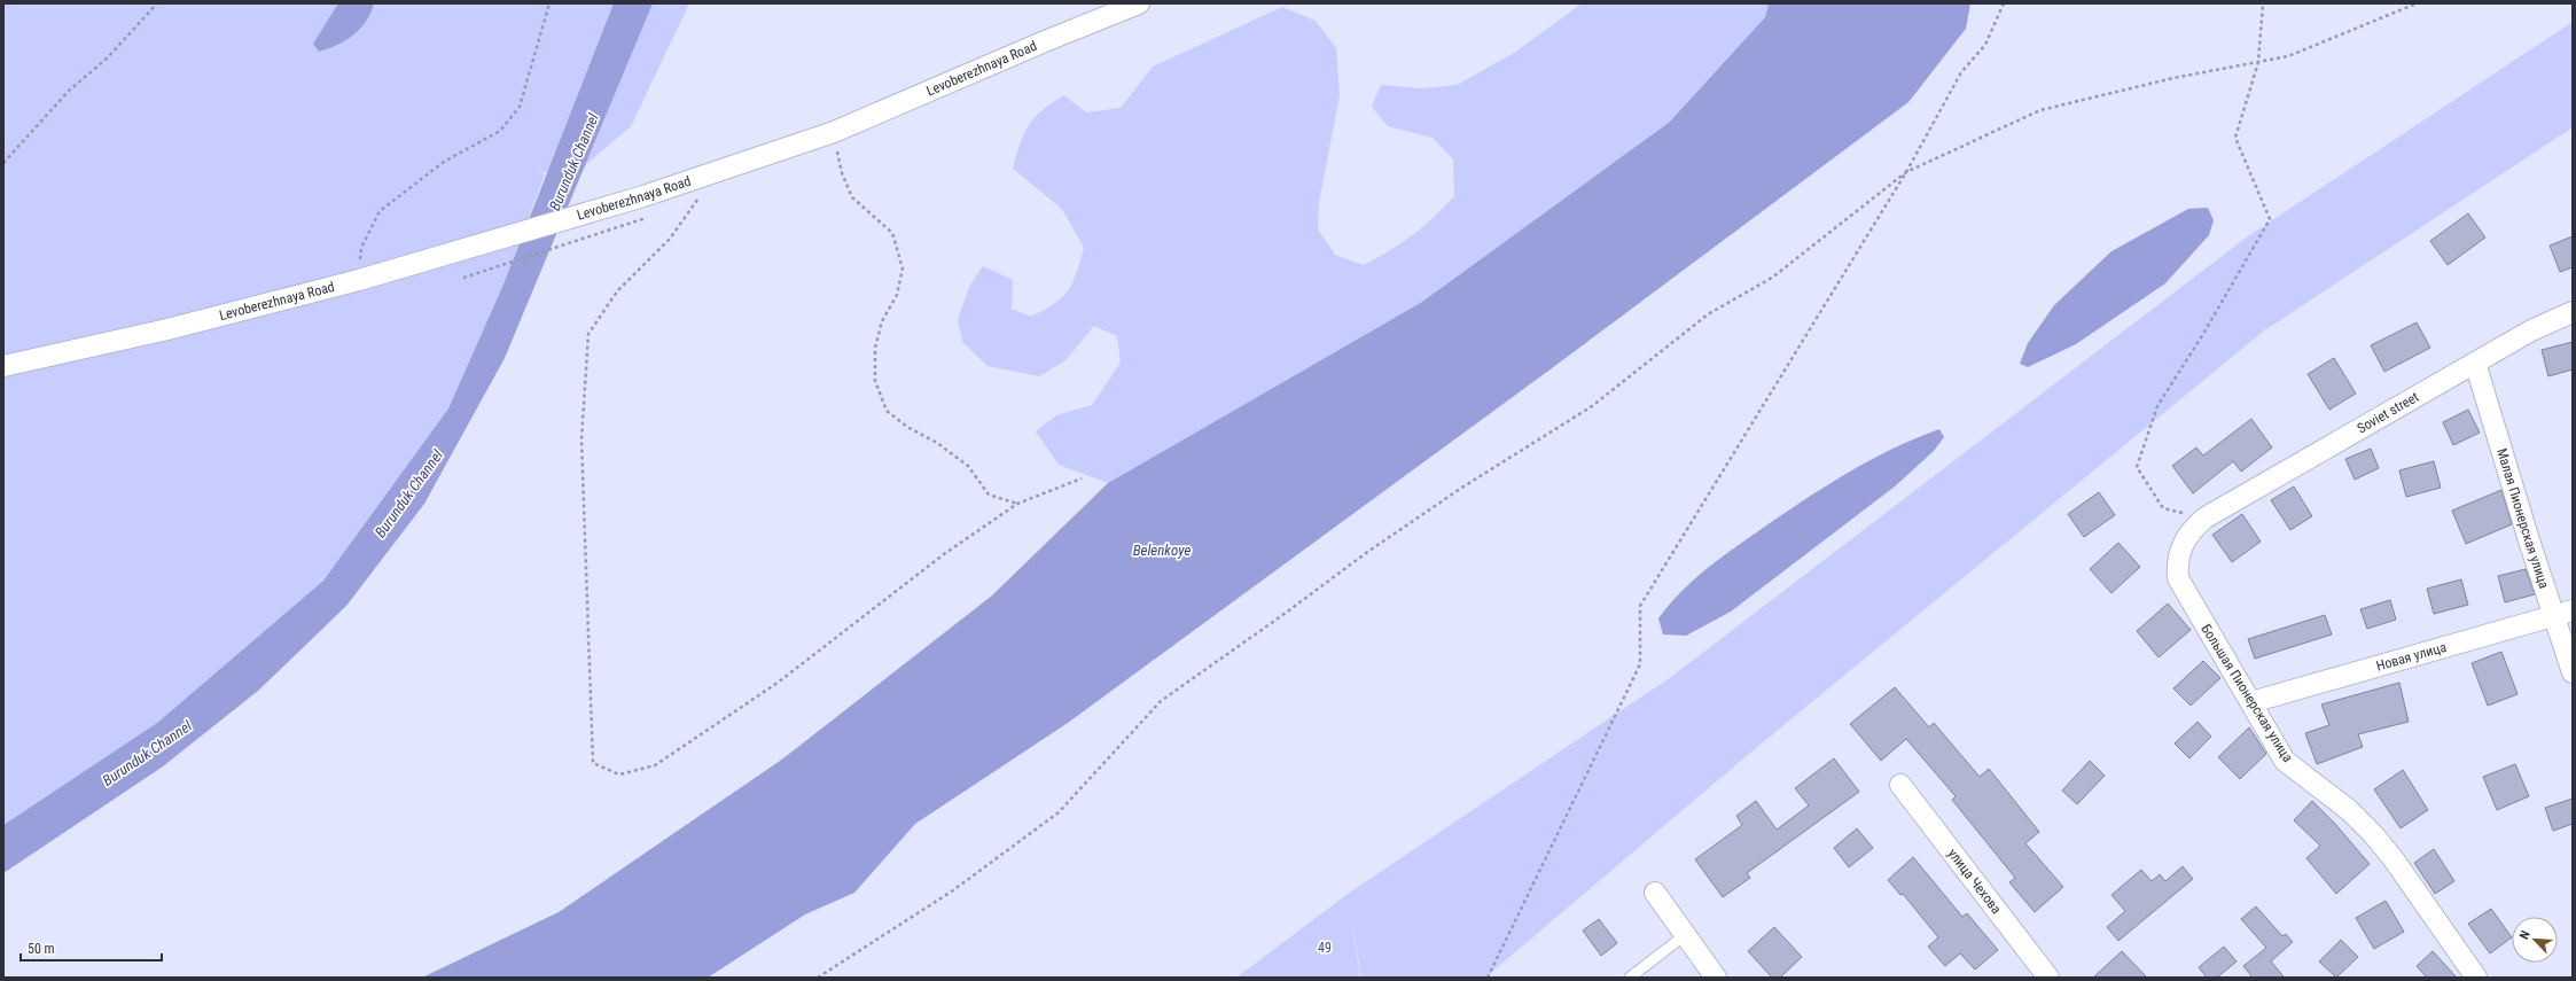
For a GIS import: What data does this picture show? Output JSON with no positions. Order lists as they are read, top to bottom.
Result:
{
  "streets": {
    "street": [
      "Levoberezhnaya Road",
      "Soviet street",
      "Малая Пионерская улица",
      "Новая улица",
      "Большая Пионерская улица",
      "улица Чехова"
    ]
  },
  "crossings": [
    ["Soviet street", "Малая Пионерская улица"],
    ["Soviet street", "Большая Пионерская улица"],
    ["Малая Пионерская улица", "Новая улица"],
    ["Новая улица", "Большая Пионерская улица"]
  ],
  "water": ["Burunduk Channel", "Belenkoye"],
  "parks": ["49"],
  "scale_bar": "50 m",
  "north": "top left"
}
